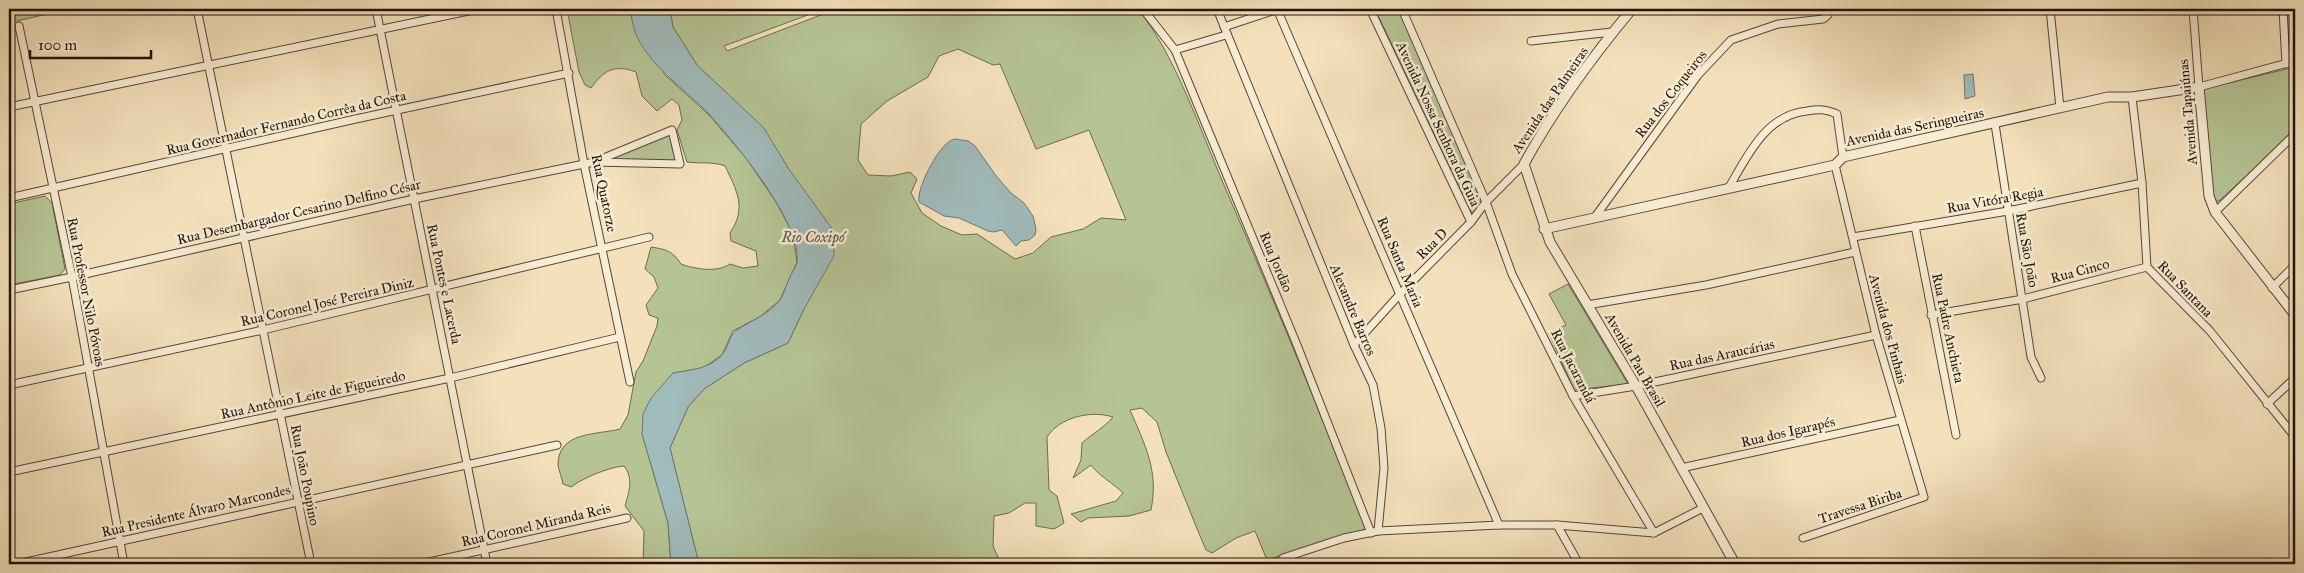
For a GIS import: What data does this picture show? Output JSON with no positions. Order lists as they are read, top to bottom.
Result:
{
  "streets": {
    "street": [
      "Rua dos Coqueiros",
      "Avenida das Palmeiras",
      "Avenida Tapaiúnas",
      "Rua Governador Fernando Corrêa da Costa",
      "Avenida Nossa Senhora da Guia",
      "Avenida das Seringueiras",
      "Rua Quatorze",
      "Rua Vitóra Regia",
      "Rua Desembargador Cesarino Delfino César",
      "Rua D",
      "Rua São João",
      "Rua Jordão",
      "Rua Santa Maria",
      "Rua Cinco",
      "Rua Pontes e Lacerda",
      "Rua Santana",
      "Rua Professor Nilo Póvoas",
      "Rua Coronel José Pereira Diniz",
      "Alexandre Barros",
      "Rua Padre Anchieta",
      "Avenida dos Pinhais",
      "Rua das Araucárias",
      "Avenida Pau Brasil",
      "Rua Jacarandá",
      "Rua Antônio Leite de Figueiredo",
      "Rua dos Igarapés",
      "Rua João Poupino",
      "Travessa Biriba",
      "Rua Presidente Álvaro Marcondes",
      "Rua Coronel Miranda Reis"
    ]
  },
  "crossings": [
    ["Rua dos Coqueiros", "Avenida das Seringueiras"],
    ["Avenida das Palmeiras", "Avenida Nossa Senhora da Guia"],
    ["Avenida das Palmeiras", "Rua D"],
    ["Avenida das Palmeiras", "Avenida Pau Brasil"],
    ["Avenida das Palmeiras", "Rua Jacarandá"],
    ["Avenida Tapaiúnas", "Avenida das Seringueiras"],
    ["Rua Governador Fernando Corrêa da Costa", "Rua Quatorze"],
    ["Rua Governador Fernando Corrêa da Costa", "Rua Pontes e Lacerda"],
    ["Rua Governador Fernando Corrêa da Costa", "Rua Professor Nilo Póvoas"],
    ["Rua Governador Fernando Corrêa da Costa", "Rua João Poupino"],
    ["Avenida Nossa Senhora da Guia", "Rua D"],
    ["Avenida Nossa Senhora da Guia", "Rua Jacarandá"],
    ["Avenida das Seringueiras", "Rua São João"],
    ["Avenida das Seringueiras", "Rua Santana"],
    ["Avenida das Seringueiras", "Avenida dos Pinhais"],
    ["Avenida das Seringueiras", "Avenida Pau Brasil"],
    ["Rua Quatorze", "Rua Desembargador Cesarino Delfino César"],
    ["Rua Quatorze", "Rua Coronel José Pereira Diniz"],
    ["Rua Quatorze", "Rua Antônio Leite de Figueiredo"],
    ["Rua Vitóra Regia", "Rua São João"],
    ["Rua Vitóra Regia", "Rua Santana"],
    ["Rua Vitóra Regia", "Rua Padre Anchieta"],
    ["Rua Vitóra Regia", "Avenida dos Pinhais"],
    ["Rua Desembargador Cesarino Delfino César", "Rua Pontes e Lacerda"],
    ["Rua Desembargador Cesarino Delfino César", "Rua Professor Nilo Póvoas"],
    ["Rua Desembargador Cesarino Delfino César", "Rua João Poupino"],
    ["Rua D", "Rua Santa Maria"],
    ["Rua D", "Alexandre Barros"],
    ["Rua D", "Rua Jacarandá"],
    ["Rua São João", "Rua Cinco"],
    ["Rua Jordão", "Alexandre Barros"],
    ["Rua Cinco", "Rua Santana"],
    ["Rua Cinco", "Rua Padre Anchieta"],
    ["Rua Pontes e Lacerda", "Rua Coronel José Pereira Diniz"],
    ["Rua Pontes e Lacerda", "Rua Antônio Leite de Figueiredo"],
    ["Rua Pontes e Lacerda", "Rua Presidente Álvaro Marcondes"],
    ["Rua Pontes e Lacerda", "Rua Coronel Miranda Reis"],
    ["Rua Professor Nilo Póvoas", "Rua Coronel José Pereira Diniz"],
    ["Rua Professor Nilo Póvoas", "Rua Antônio Leite de Figueiredo"],
    ["Rua Professor Nilo Póvoas", "Rua Presidente Álvaro Marcondes"],
    ["Rua Coronel José Pereira Diniz", "Rua João Poupino"],
    ["Avenida dos Pinhais", "Rua das Araucárias"],
    ["Avenida dos Pinhais", "Rua dos Igarapés"],
    ["Avenida dos Pinhais", "Travessa Biriba"],
    ["Rua das Araucárias", "Avenida Pau Brasil"],
    ["Rua das Araucárias", "Rua Jacarandá"],
    ["Avenida Pau Brasil", "Rua dos Igarapés"],
    ["Rua Antônio Leite de Figueiredo", "Rua João Poupino"],
    ["Rua João Poupino", "Rua Presidente Álvaro Marcondes"]
  ],
  "water": ["Rio Coxipó"],
  "scale_bar": "100 m"
}
